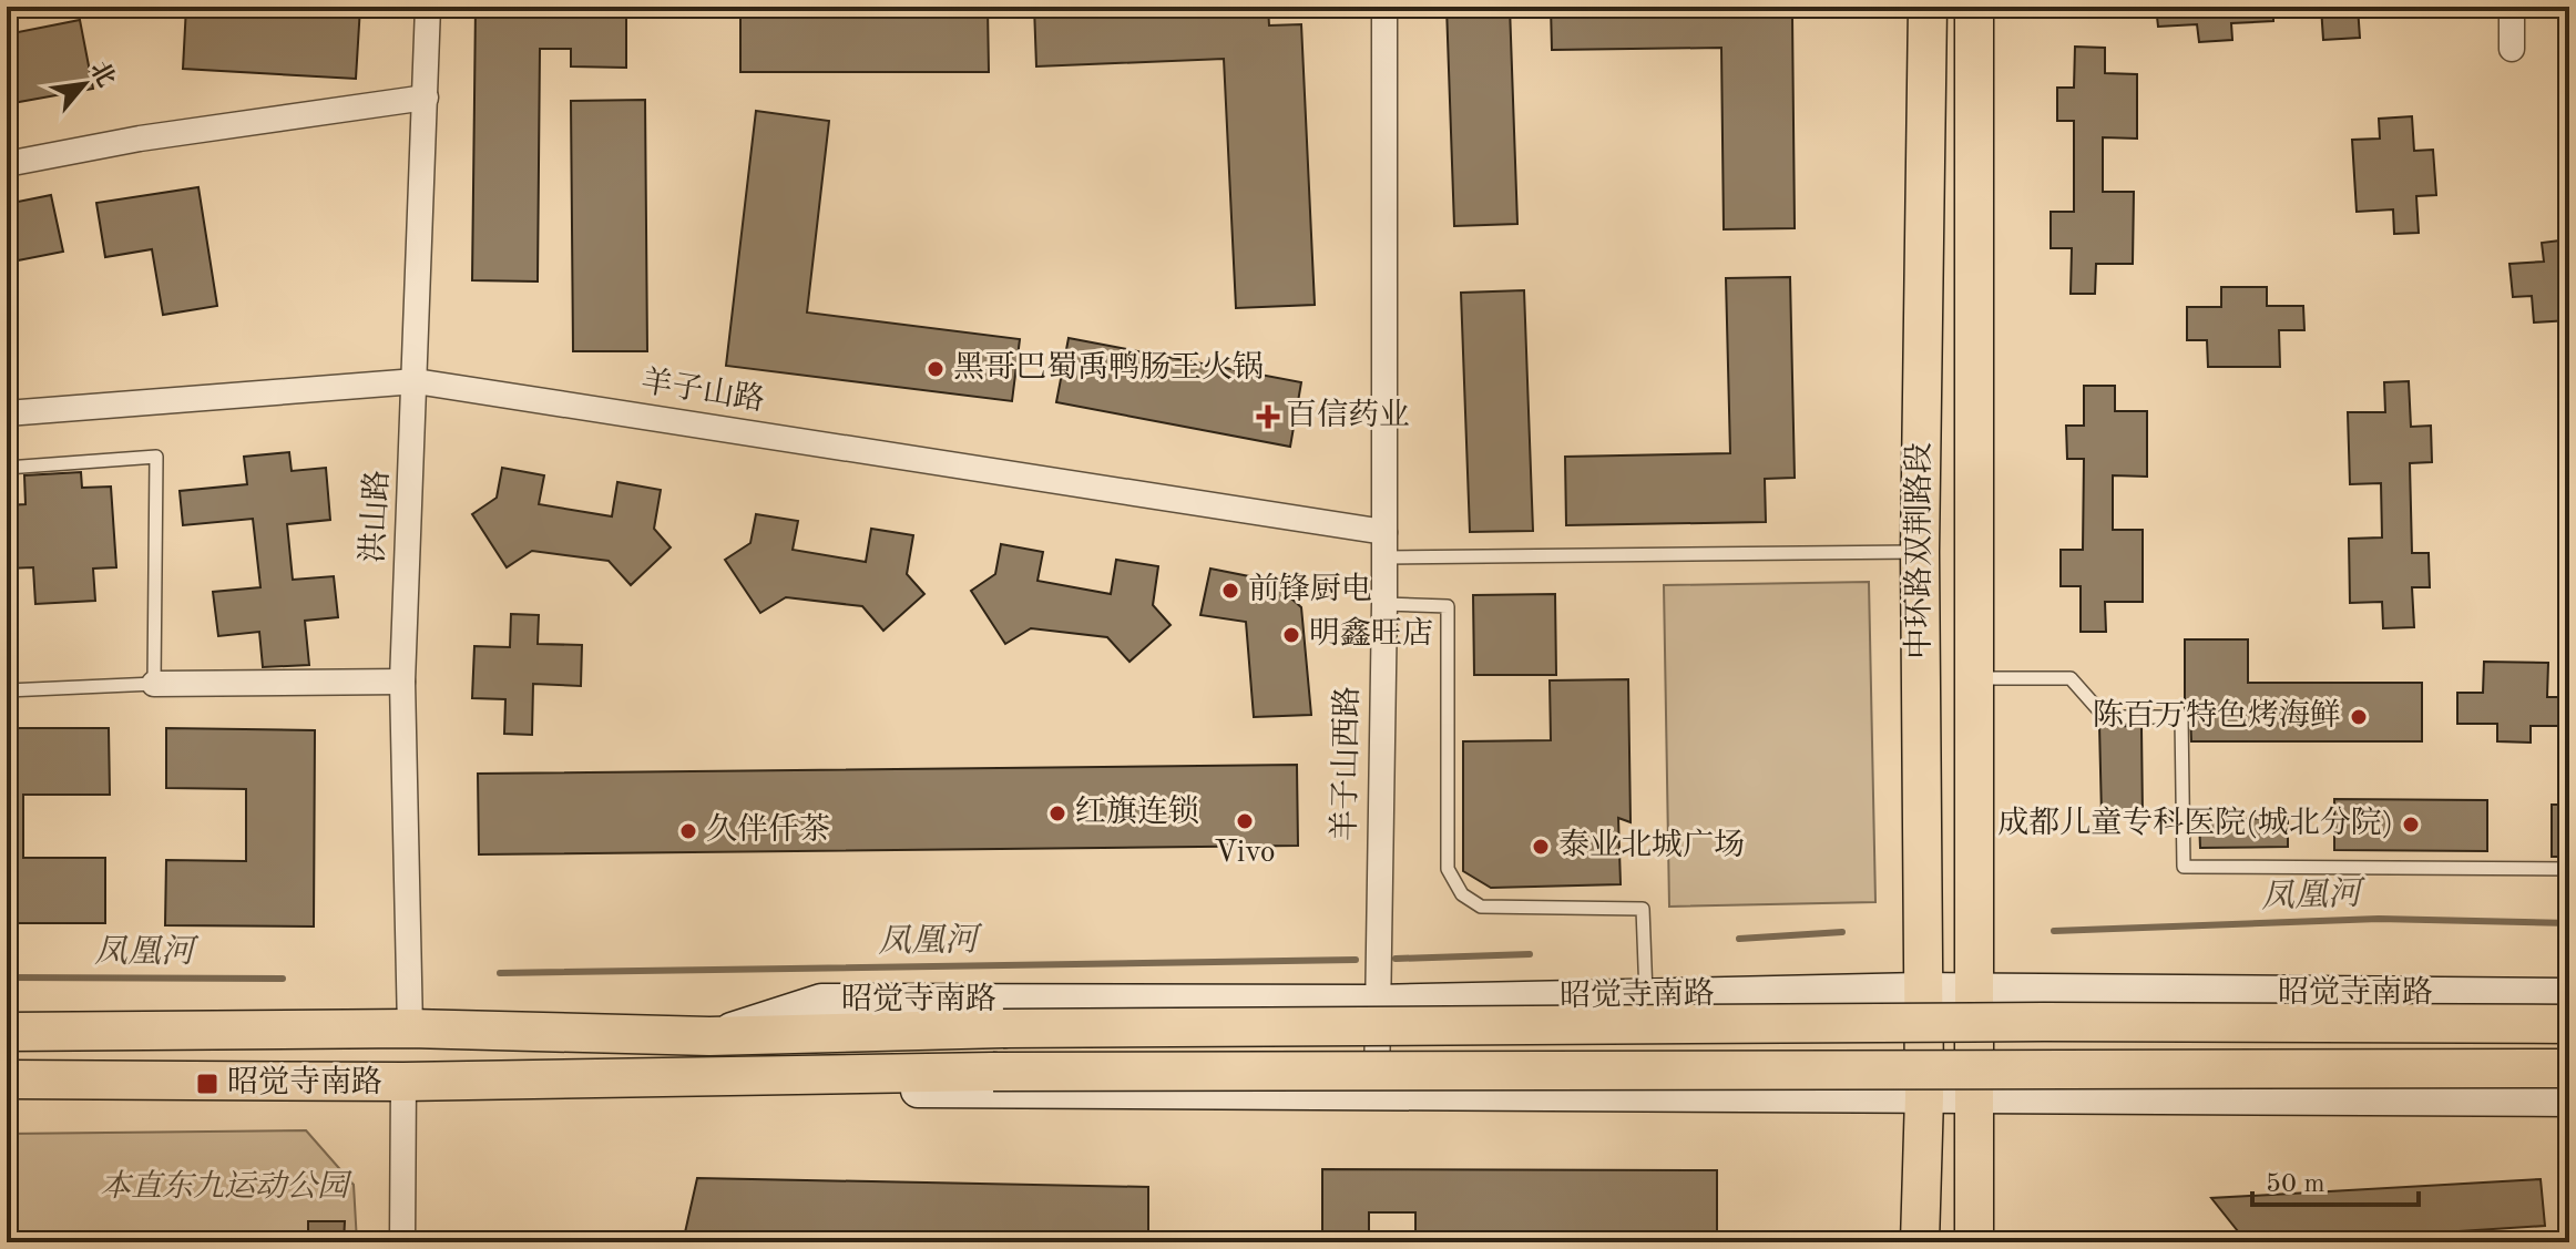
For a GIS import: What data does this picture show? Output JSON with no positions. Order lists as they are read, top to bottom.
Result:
{
  "streets": {
    "main road": ["中环路双荆路段", "昭觉寺南路"],
    "street": ["羊子山路", "洪山路", "羊子山西路"]
  },
  "crossings": [
    ["羊子山路", "洪山路"],
    ["羊子山路", "羊子山西路"],
    ["洪山路", "昭觉寺南路"],
    ["中环路双荆路段", "昭觉寺南路"],
    ["羊子山西路", "昭觉寺南路"]
  ],
  "water": ["凤凰河"],
  "parks": ["本直东九运动公园"],
  "places": {
    "other": [
      "黑哥巴蜀禹鸭肠王火锅",
      "前锋厨电",
      "明鑫旺店",
      "陈百万特色烤海鲜",
      "红旗连锁",
      "Vivo",
      "成都儿童专科医院(城北分院)",
      "久伴仟茶",
      "泰业北城广场"
    ],
    "health": ["百信药业"],
    "transit": ["昭觉寺南路"]
  },
  "scale_bar": "50 m",
  "north": "top right"
}
